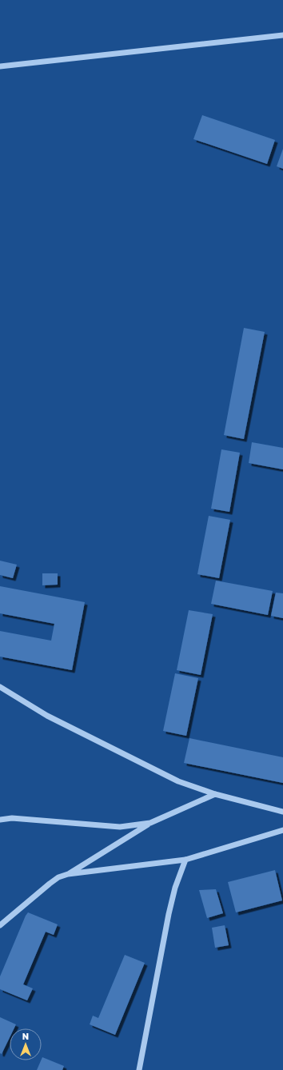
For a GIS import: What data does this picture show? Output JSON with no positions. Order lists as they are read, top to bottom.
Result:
{
  "north": "top"
}
